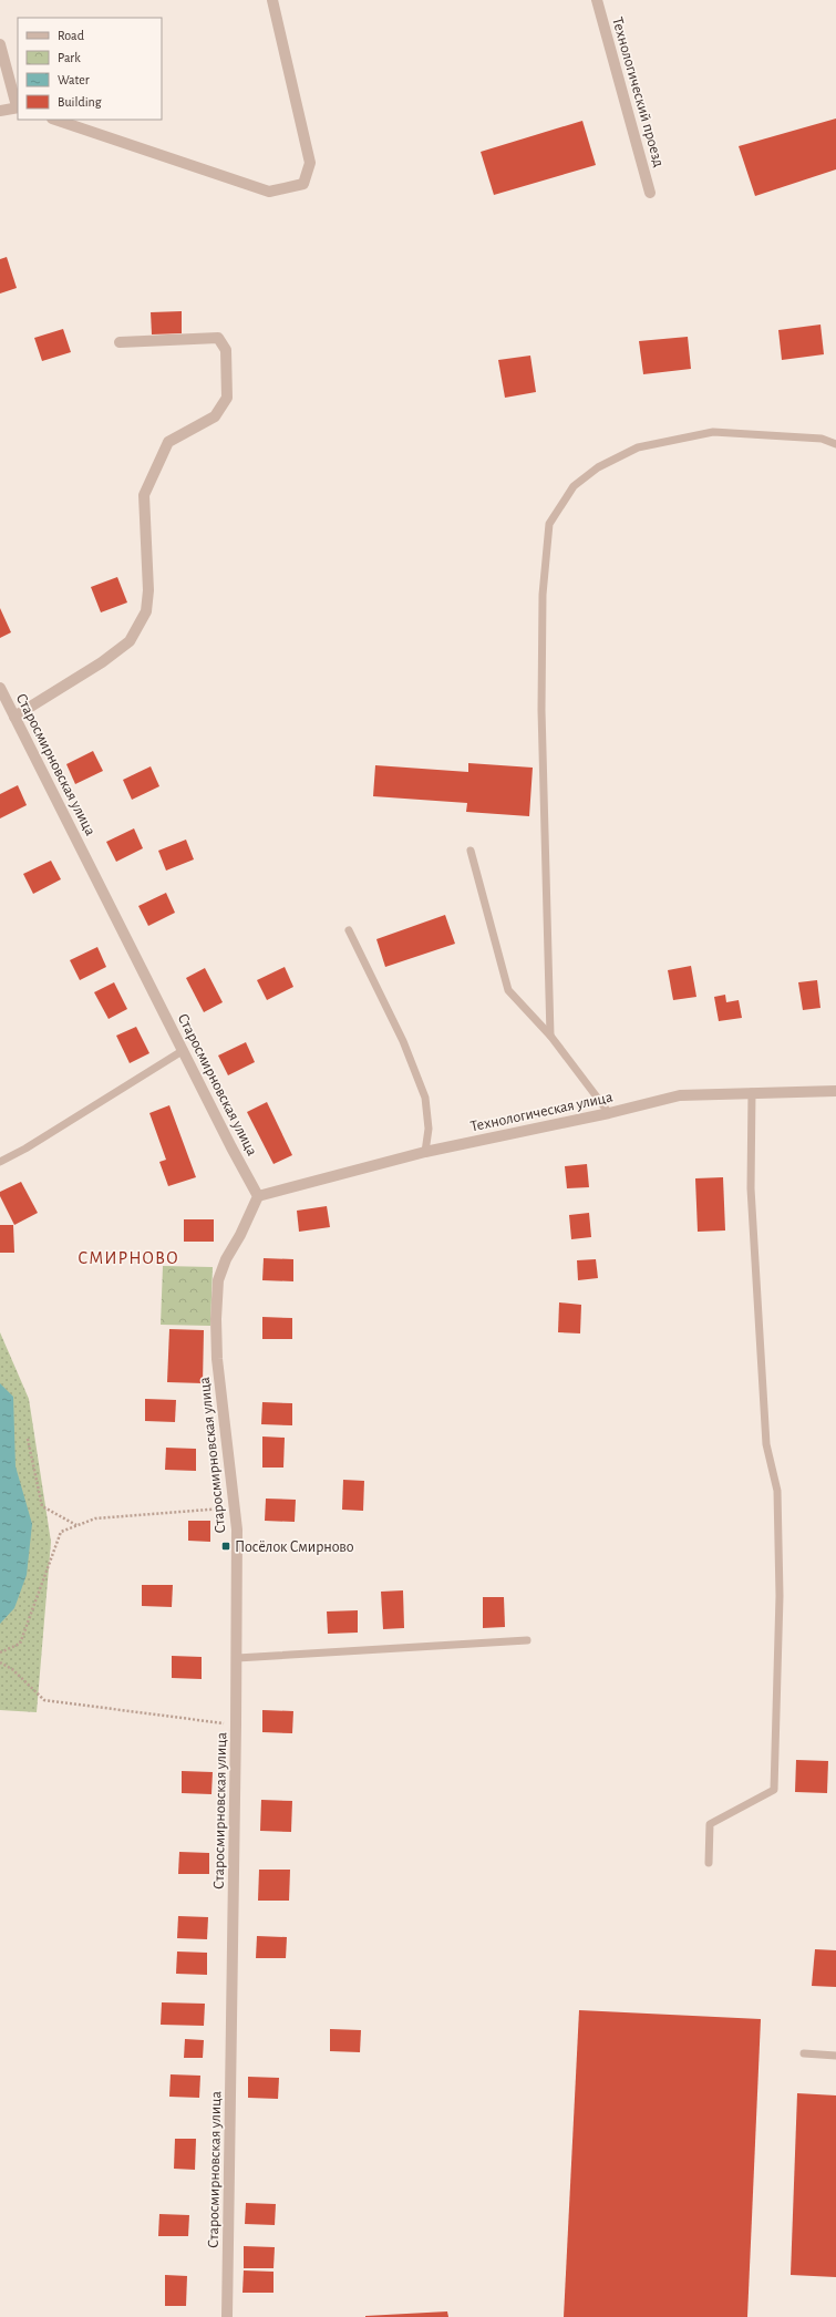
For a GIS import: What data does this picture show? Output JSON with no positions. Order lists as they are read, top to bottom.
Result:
{
  "streets": {
    "street": ["Технологический проезд", "Старосмирновская улица", "Технологическая улица"]
  },
  "crossings": [
    ["Старосмирновская улица", "Технологическая улица"]
  ],
  "districts": ["СМИРНОВО"],
  "places": {
    "transit": ["Посёлок Смирново"]
  },
  "legend": [
    "Road",
    "Park",
    "Water",
    "Building"
  ]
}
